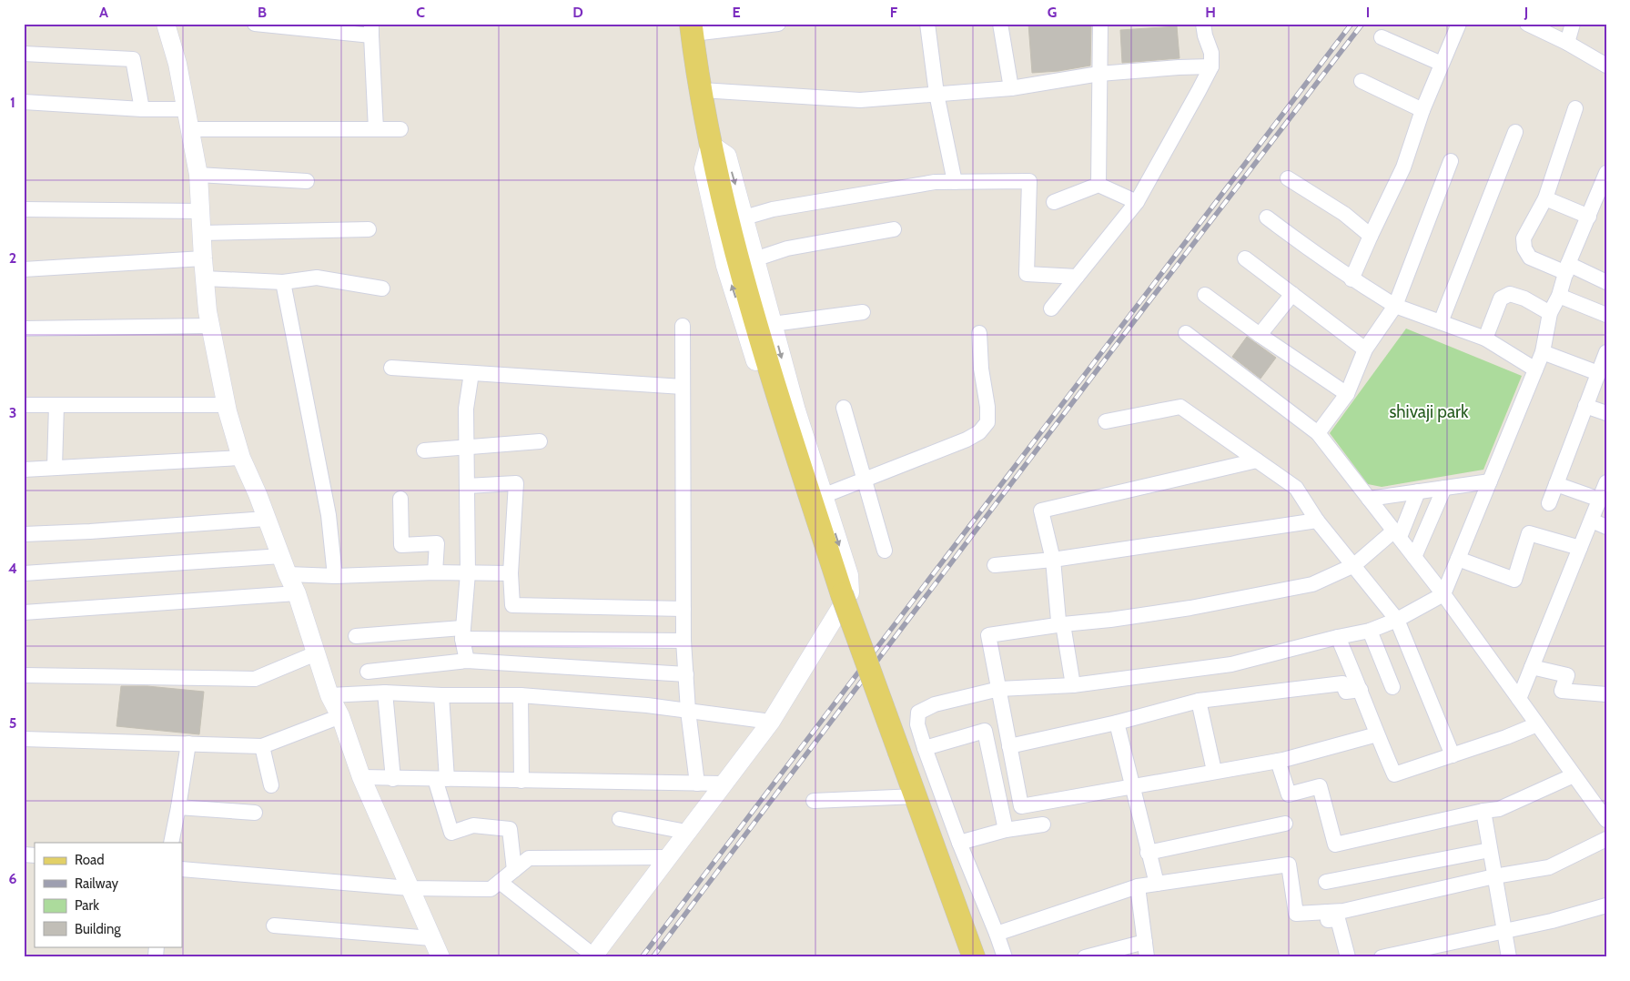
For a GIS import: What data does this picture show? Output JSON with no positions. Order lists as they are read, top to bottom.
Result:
{
  "parks": ["shivaji park"],
  "legend": [
    "Road",
    "Railway",
    "Park",
    "Building"
  ],
  "grid": {
    "columns": [
      "A",
      "B",
      "C",
      "D",
      "E",
      "F",
      "G",
      "H",
      "I",
      "J"
    ],
    "rows": [
      "1",
      "2",
      "3",
      "4",
      "5",
      "6"
    ]
  }
}
